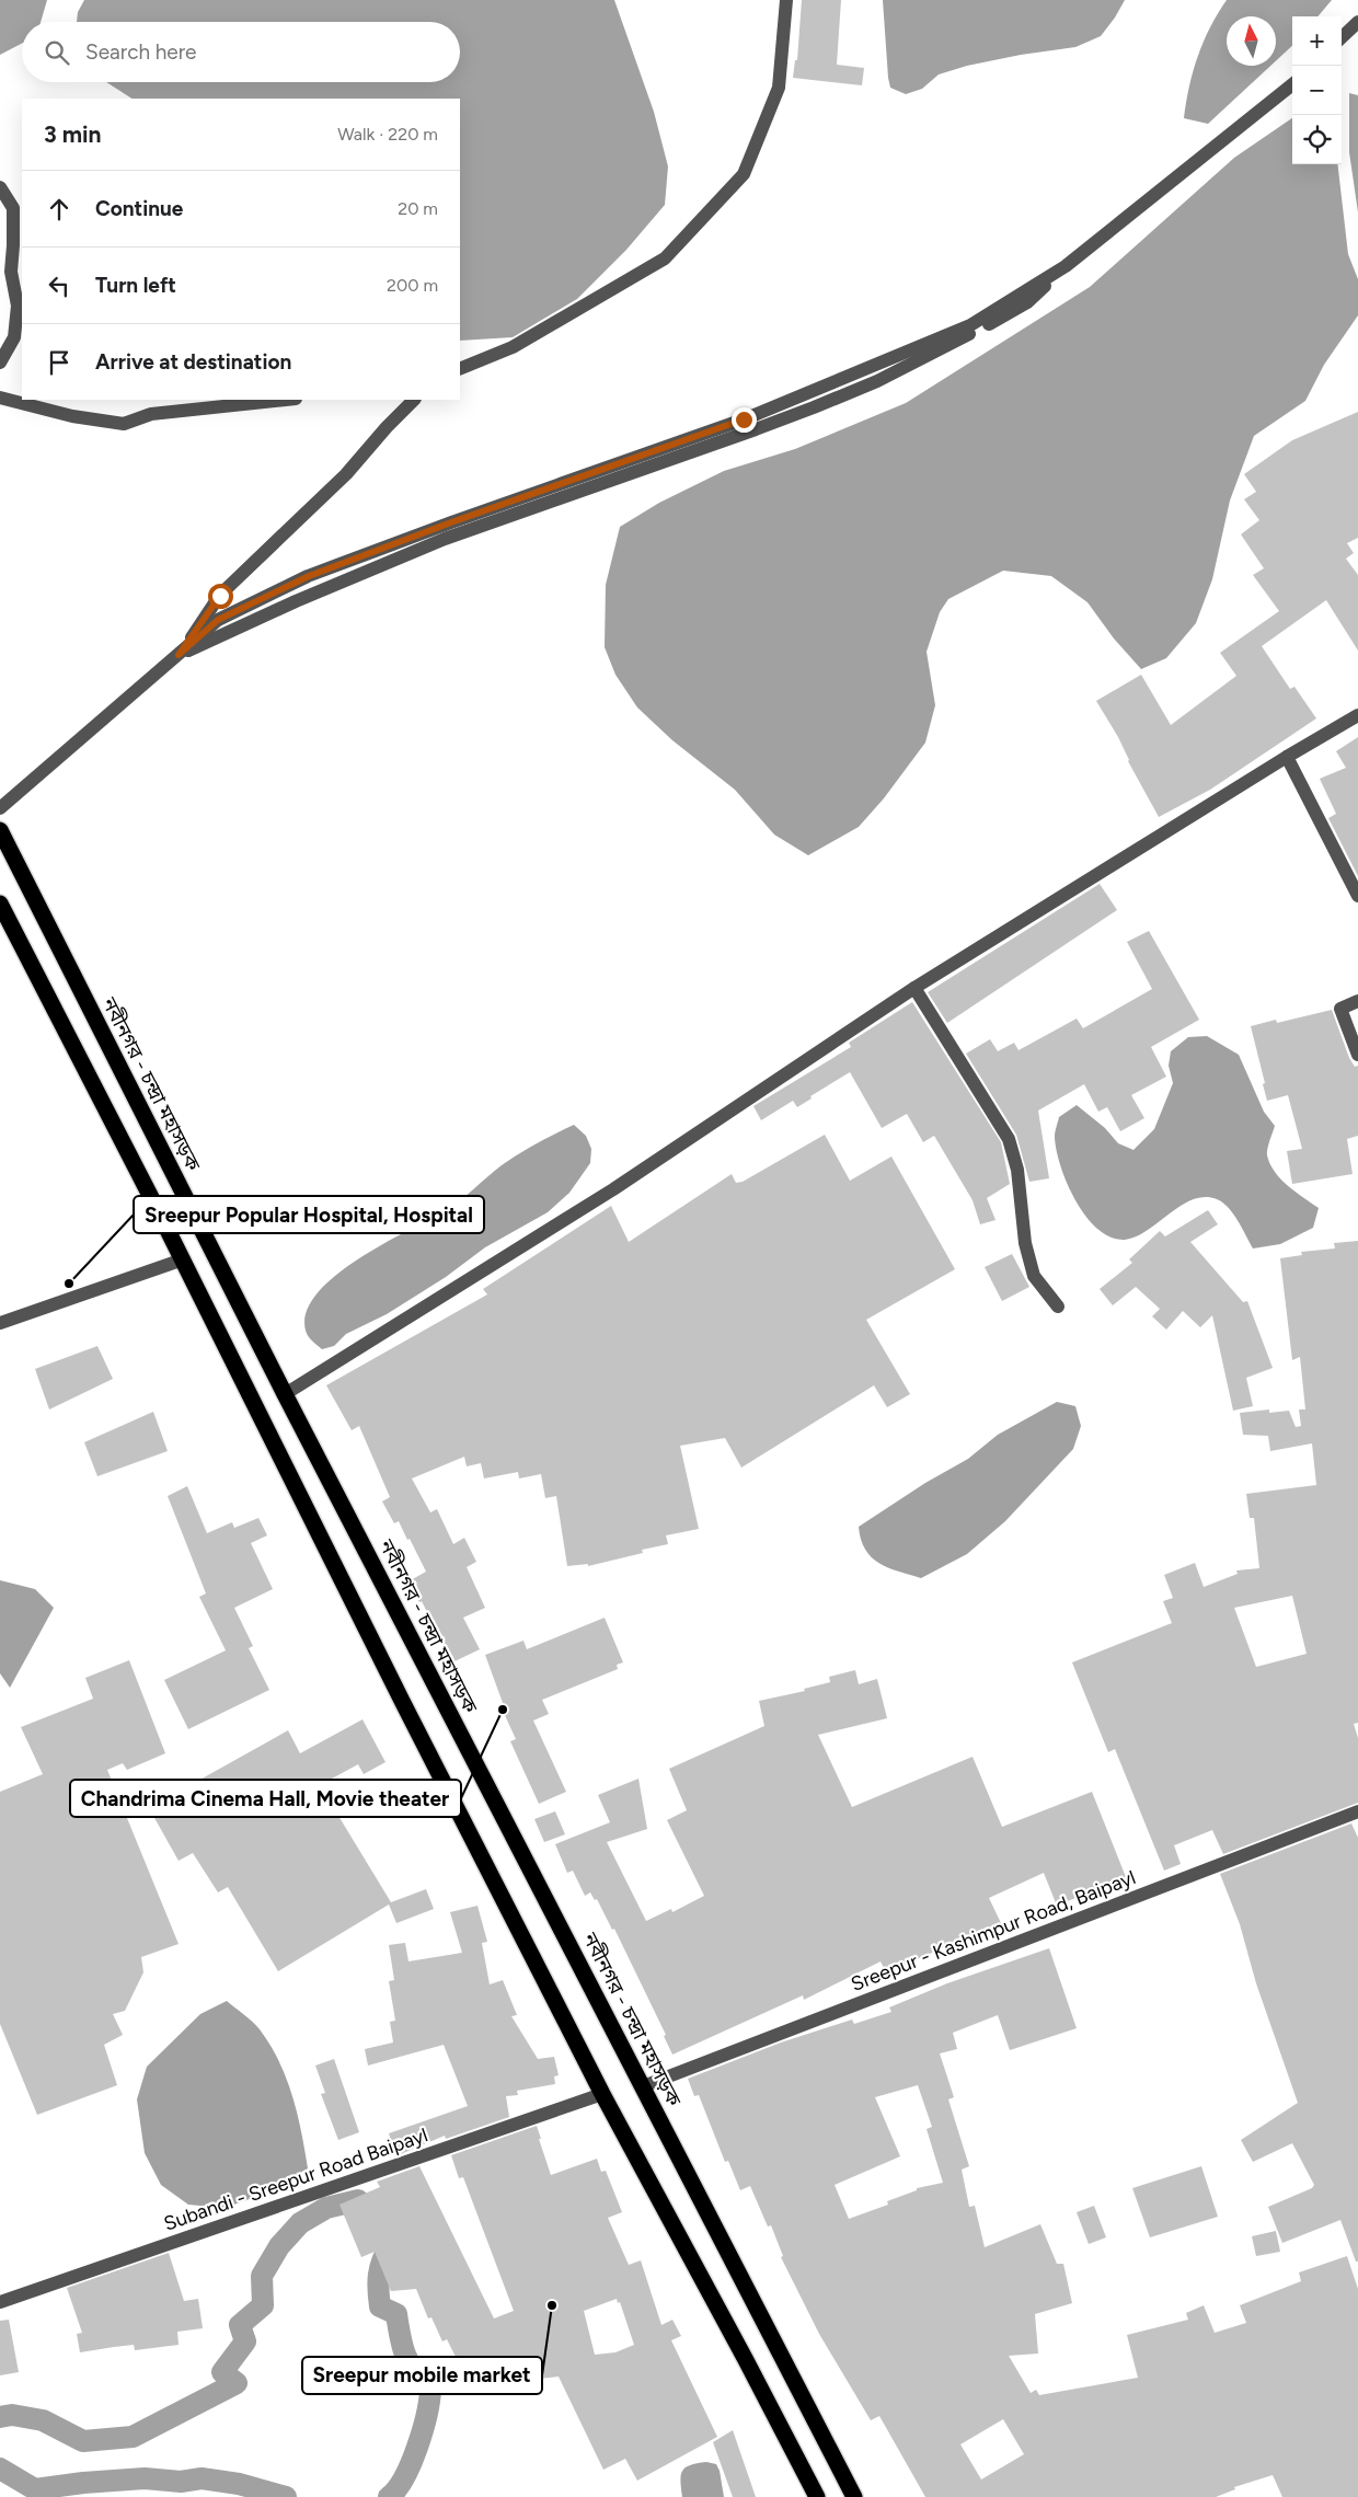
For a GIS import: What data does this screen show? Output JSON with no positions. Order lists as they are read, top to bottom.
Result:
{
  "streets": {
    "highway": ["নবীনগর - চন্দ্রা মহাসড়ক"],
    "street": ["Sreepur - Kashimpur Road, Baipayl", "Subandi - Sreepur Road Baipayl"]
  },
  "crossings": [
    ["নবীনগর - চন্দ্রা মহাসড়ক", "Sreepur - Kashimpur Road, Baipayl"]
  ],
  "places": ["Sreepur Popular Hospital, Hospital", "Chandrima Cinema Hall, Movie theater", "Sreepur mobile market"],
  "north": "top",
  "page": {
    "map_buttons": ["+", "−"],
    "search": "Search here",
    "heading": ["3 min", "Walk · 220 m"],
    "list": [
      ["Continue", "20 m"],
      ["Turn left", "200 m"],
      "Arrive at destination"
    ]
  }
}
